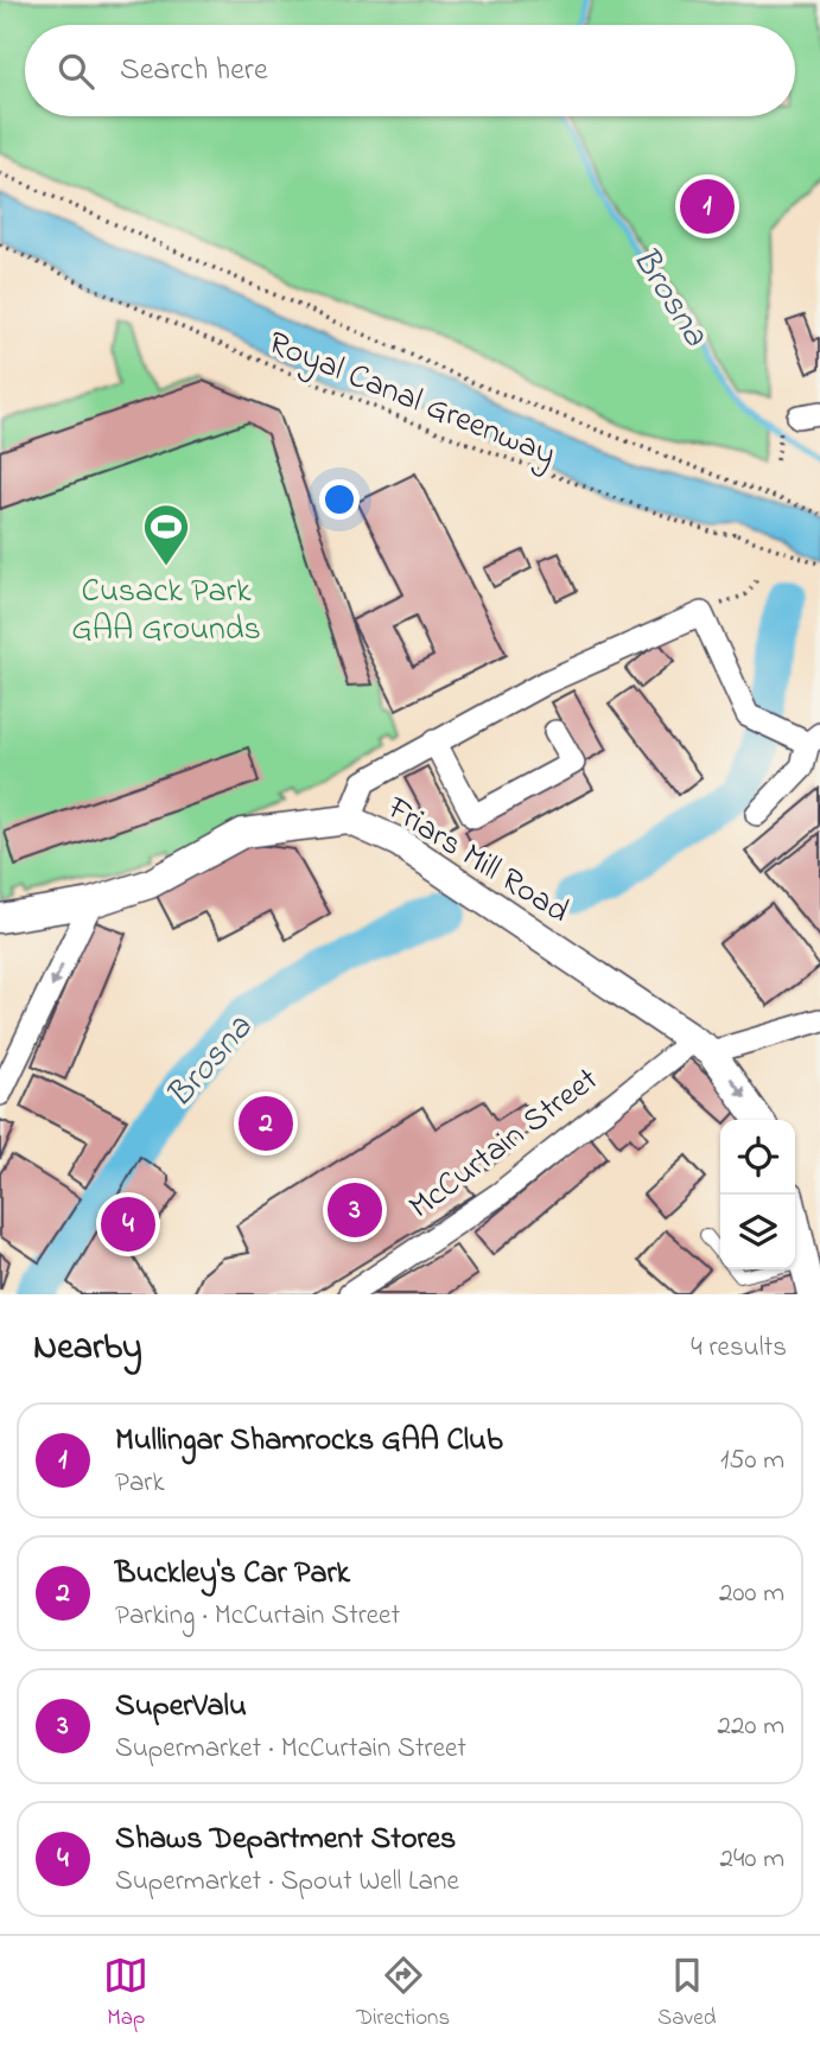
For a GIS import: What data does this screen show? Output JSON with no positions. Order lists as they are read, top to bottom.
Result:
{
  "streets": {
    "street": ["Friars Mill Road", "McCurtain Street"],
    "path": ["Royal Canal Greenway"]
  },
  "crossings": [
    ["Friars Mill Road", "McCurtain Street"]
  ],
  "water": ["Brosna"],
  "places": {
    "sports": ["Cusack Park GAA Grounds"]
  },
  "page": {
    "search": "Search here",
    "pins": [
      "1",
      "2",
      "3",
      "4"
    ],
    "heading": ["Nearby", "4 results"],
    "list": [
      {
        "mark": "1",
        "name": "Mullingar Shamrocks GAA Club",
        "note": "Park",
        "value": "150 m"
      },
      {
        "mark": "2",
        "name": "Buckley's Car Park",
        "note": "Parking · McCurtain Street",
        "value": "200 m"
      },
      {
        "mark": "3",
        "name": "SuperValu",
        "note": "Supermarket · McCurtain Street",
        "value": "220 m"
      },
      {
        "mark": "4",
        "name": "Shaws Department Stores",
        "note": "Supermarket · Spout Well Lane",
        "value": "240 m"
      }
    ],
    "nav": ["Map", "Directions", "Saved"]
  }
}
